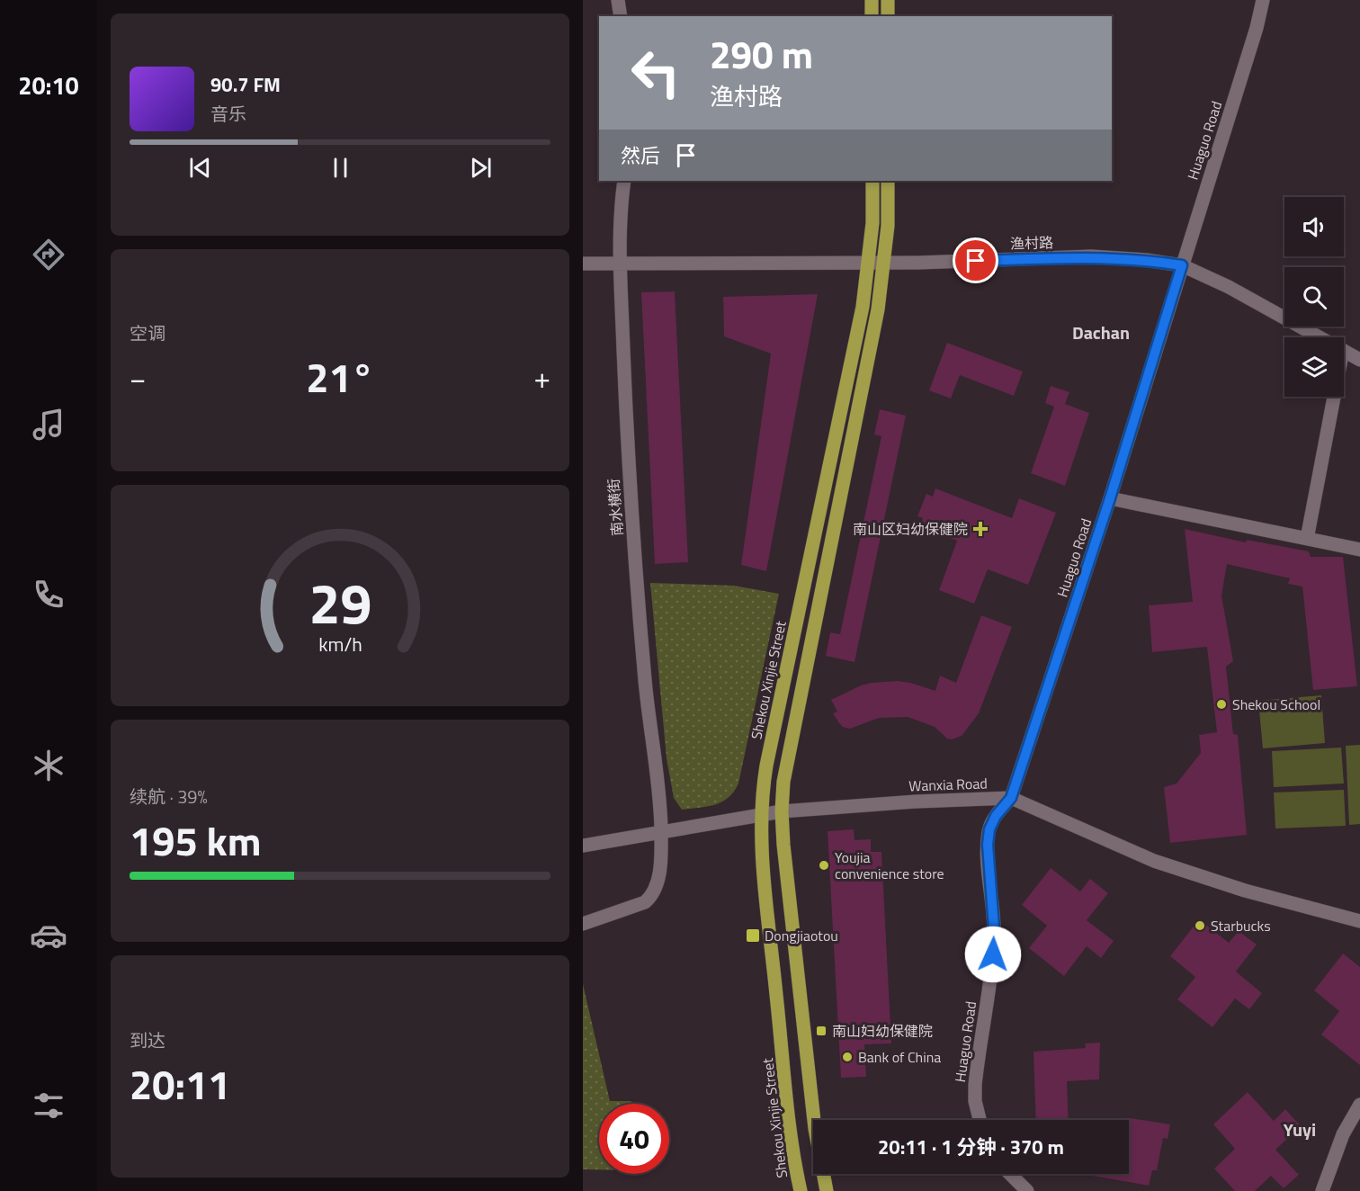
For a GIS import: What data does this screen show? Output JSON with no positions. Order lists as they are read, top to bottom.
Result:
{
  "streets": {
    "main road": ["Shekou Xinjie Street"],
    "street": [
      "Huaguo Road",
      "渔村路",
      "南水横街",
      "Wanxia Road"
    ]
  },
  "crossings": [
    ["Huaguo Road", "渔村路"],
    ["Huaguo Road", "Wanxia Road"],
    ["渔村路", "南水横街"],
    ["渔村路", "Shekou Xinjie Street"],
    ["南水横街", "Wanxia Road"],
    ["Shekou Xinjie Street", "Wanxia Road"]
  ],
  "districts": ["Dachan", "Yuyi"],
  "places": {
    "health": ["南山区妇幼保健院"],
    "other": [
      "Shekou School",
      "Youjia convenience store",
      "Starbucks",
      "Bank of China"
    ],
    "transit": ["Dongjiaotou", "南山妇幼保健院"]
  },
  "page": {
    "tabs": "20:10",
    "turn": ["290 m", "渔村路"],
    "song": ["90.7 FM", "音乐"],
    "then": "然后",
    "tile": [
      "空调",
      ["续航 · 39%", "195 km"],
      ["到达", "20:11"]
    ],
    "heat": ["−", "21°", "+"],
    "limit": "40",
    "trip": "20:11 · 1 分钟 · 370 m",
    "gauge": ["29", "km/h"]
  }
}
